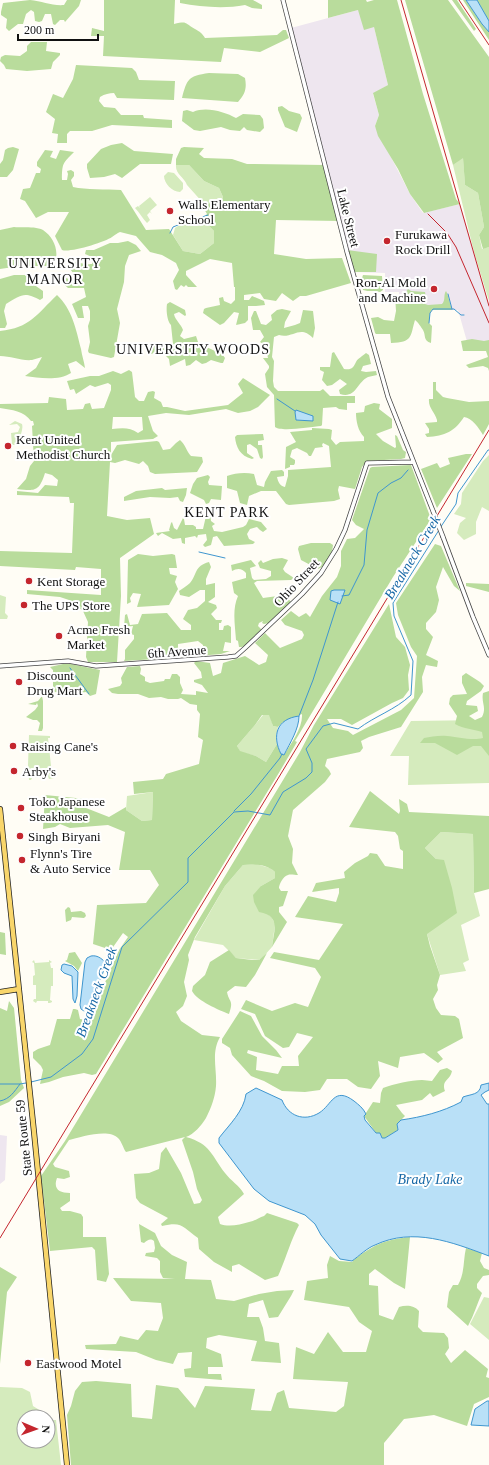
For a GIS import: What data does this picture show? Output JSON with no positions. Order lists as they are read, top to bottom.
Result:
{
  "streets": {
    "main road": ["State Route 59"],
    "street": ["Lake Street", "Ohio Street", "6th Avenue"]
  },
  "crossings": [
    ["Lake Street", "Ohio Street"],
    ["Ohio Street", "6th Avenue"]
  ],
  "districts": ["UNIVERSITY MANOR", "UNIVERSITY WOODS", "KENT PARK"],
  "water": ["Breakneck Creek", "Brady Lake"],
  "places": [
    "Walls Elementary School",
    "Furukawa Rock Drill",
    "Ron-Al Mold and Machine",
    "Kent United Methodist Church",
    "Kent Storage",
    "The UPS Store",
    "Acme Fresh Market",
    "Discount Drug Mart",
    "Raising Cane's",
    "Arby's",
    "Toko Japanese Steakhouse",
    "Singh Biryani",
    "Flynn's Tire & Auto Service",
    "Eastwood Motel"
  ],
  "scale_bar": "200 m",
  "north": "right"
}
